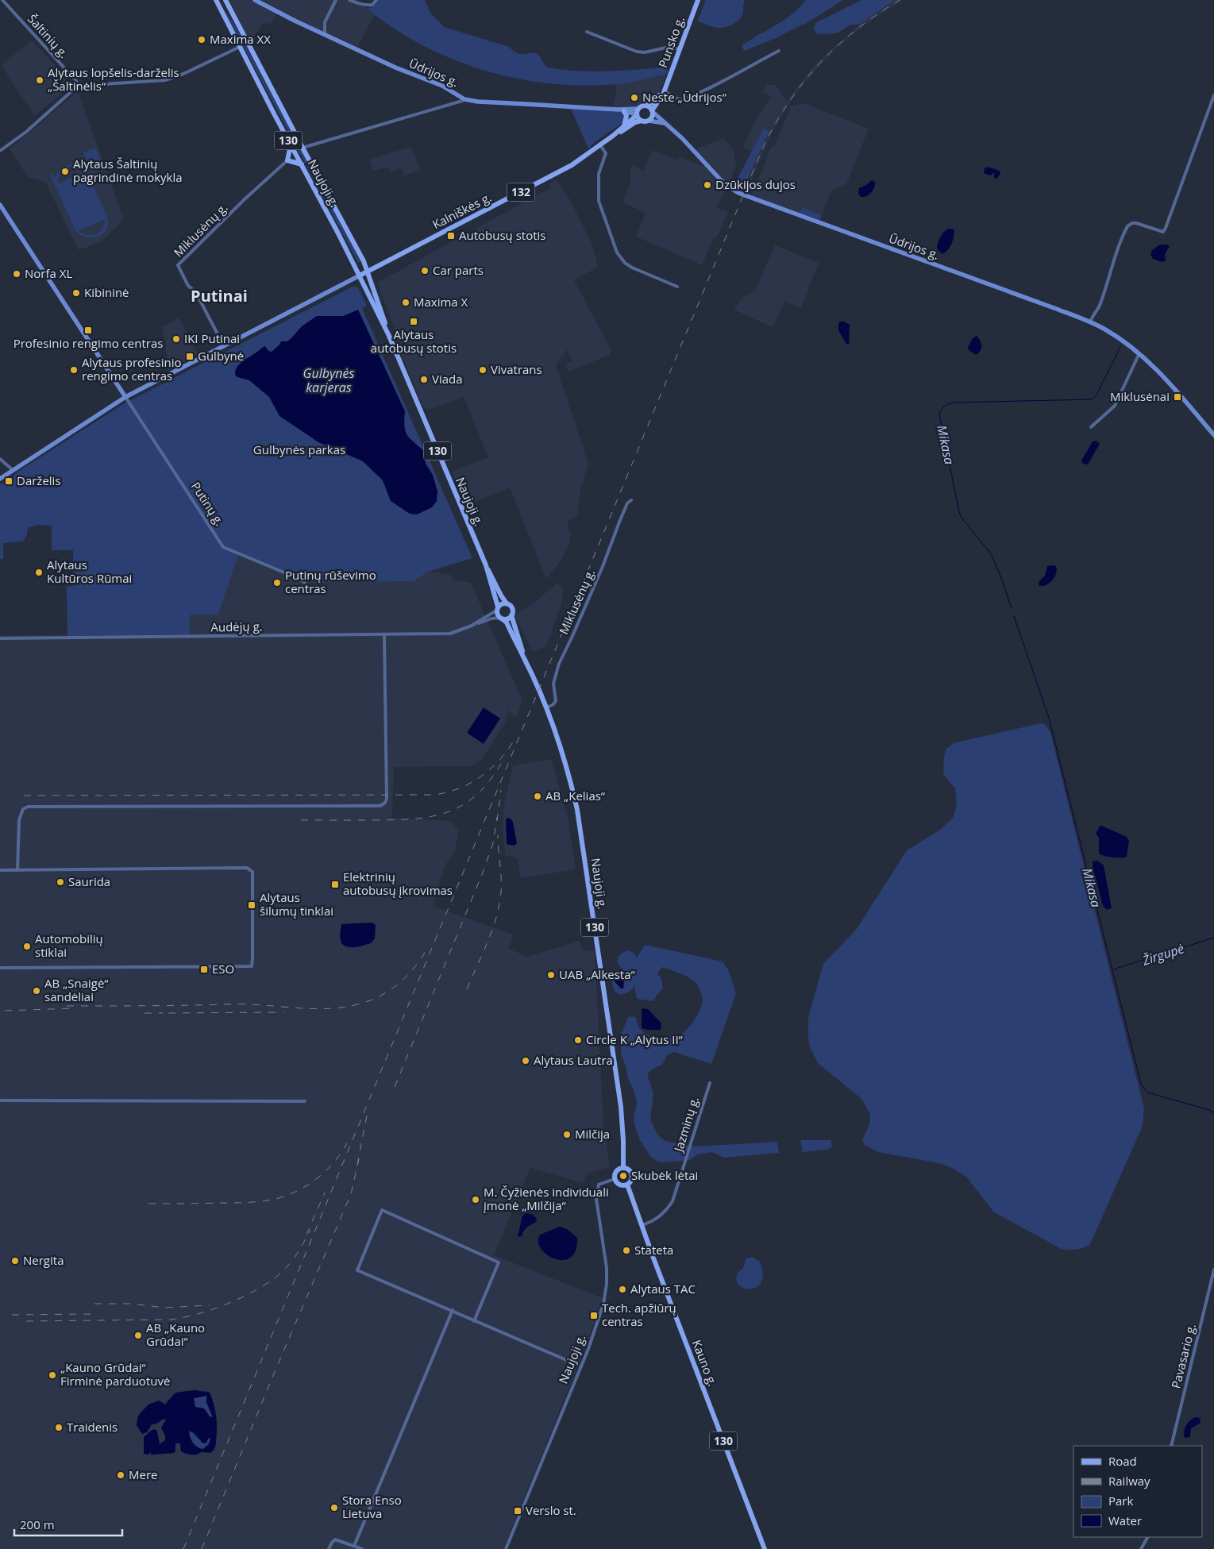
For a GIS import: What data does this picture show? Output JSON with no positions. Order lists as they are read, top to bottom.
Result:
{
  "streets": {
    "main road": [
      "Punsko g.",
      "Ūdrijos g.",
      "130",
      "Naujoji g.",
      "132",
      "Kalniškės g.",
      "Kauno g."
    ],
    "street": [
      "Šaltinių g.",
      "Miklusėnų g.",
      "Putinų g.",
      "Audėjų g.",
      "Jazminų g.",
      "Pavasario g."
    ]
  },
  "crossings": [
    ["Punsko g.", "Ūdrijos g."],
    ["Punsko g.", "132"],
    ["Punsko g.", "Kalniškės g."],
    ["Ūdrijos g.", "132"],
    ["Ūdrijos g.", "Kalniškės g."],
    ["130", "Naujoji g."],
    ["130", "Audėjų g."],
    ["130", "Kauno g."],
    ["Naujoji g.", "Kalniškės g."],
    ["Naujoji g.", "Miklusėnų g."],
    ["Naujoji g.", "Audėjų g."],
    ["Naujoji g.", "Kauno g."],
    ["132", "Kalniškės g."],
    ["Jazminų g.", "Kauno g."]
  ],
  "districts": ["Putinai"],
  "water": ["Gulbynės karjeras", "Mikasa", "Žirgupė"],
  "parks": ["Gulbynės parkas"],
  "places": {
    "other": [
      "Maxima XX",
      "Alytaus lopšelis-darželis „Šaltinėlis“",
      "Neste „Ūdrijos“",
      "Alytaus Šaltinių pagrindinė mokykla",
      "Dzūkijos dujos",
      "Car parts",
      "Norfa XL",
      "Kibininė",
      "Maxima X",
      "IKI Putinai",
      "Alytaus profesinio rengimo centras",
      "Vivatrans",
      "Viada",
      "Alytaus Kultūros Rūmai",
      "Putinų rūševimo centras",
      "AB „Kelias“",
      "Saurida",
      "Automobilių stiklai",
      "UAB „Alkesta“",
      "AB „Snaigė“ sandėliai",
      "Circle K „Alytus II“",
      "Alytaus Lautra",
      "Milčija",
      "Skubėk lėtai",
      "M. Čyžienės individuali įmonė „Milčija“",
      "Stateta",
      "Nergita",
      "Alytaus TAC",
      "AB „Kauno Grūdai“",
      "„Kauno Grūdai“ Firminė parduotuvė",
      "Traidenis",
      "Mere",
      "Stora Enso Lietuva"
    ],
    "transit": [
      "Autobusų stotis",
      "Alytaus autobusų stotis",
      "Profesinio rengimo centras",
      "Gulbynė",
      "Miklusėnai",
      "Darželis",
      "Elektrinių autobusų įkrovimas",
      "Alytaus šilumų tinklai",
      "ESO",
      "Tech. apžiūrų centras",
      "Verslo st."
    ]
  },
  "legend": [
    "Road",
    "Railway",
    "Park",
    "Water"
  ],
  "scale_bar": "200 m"
}
